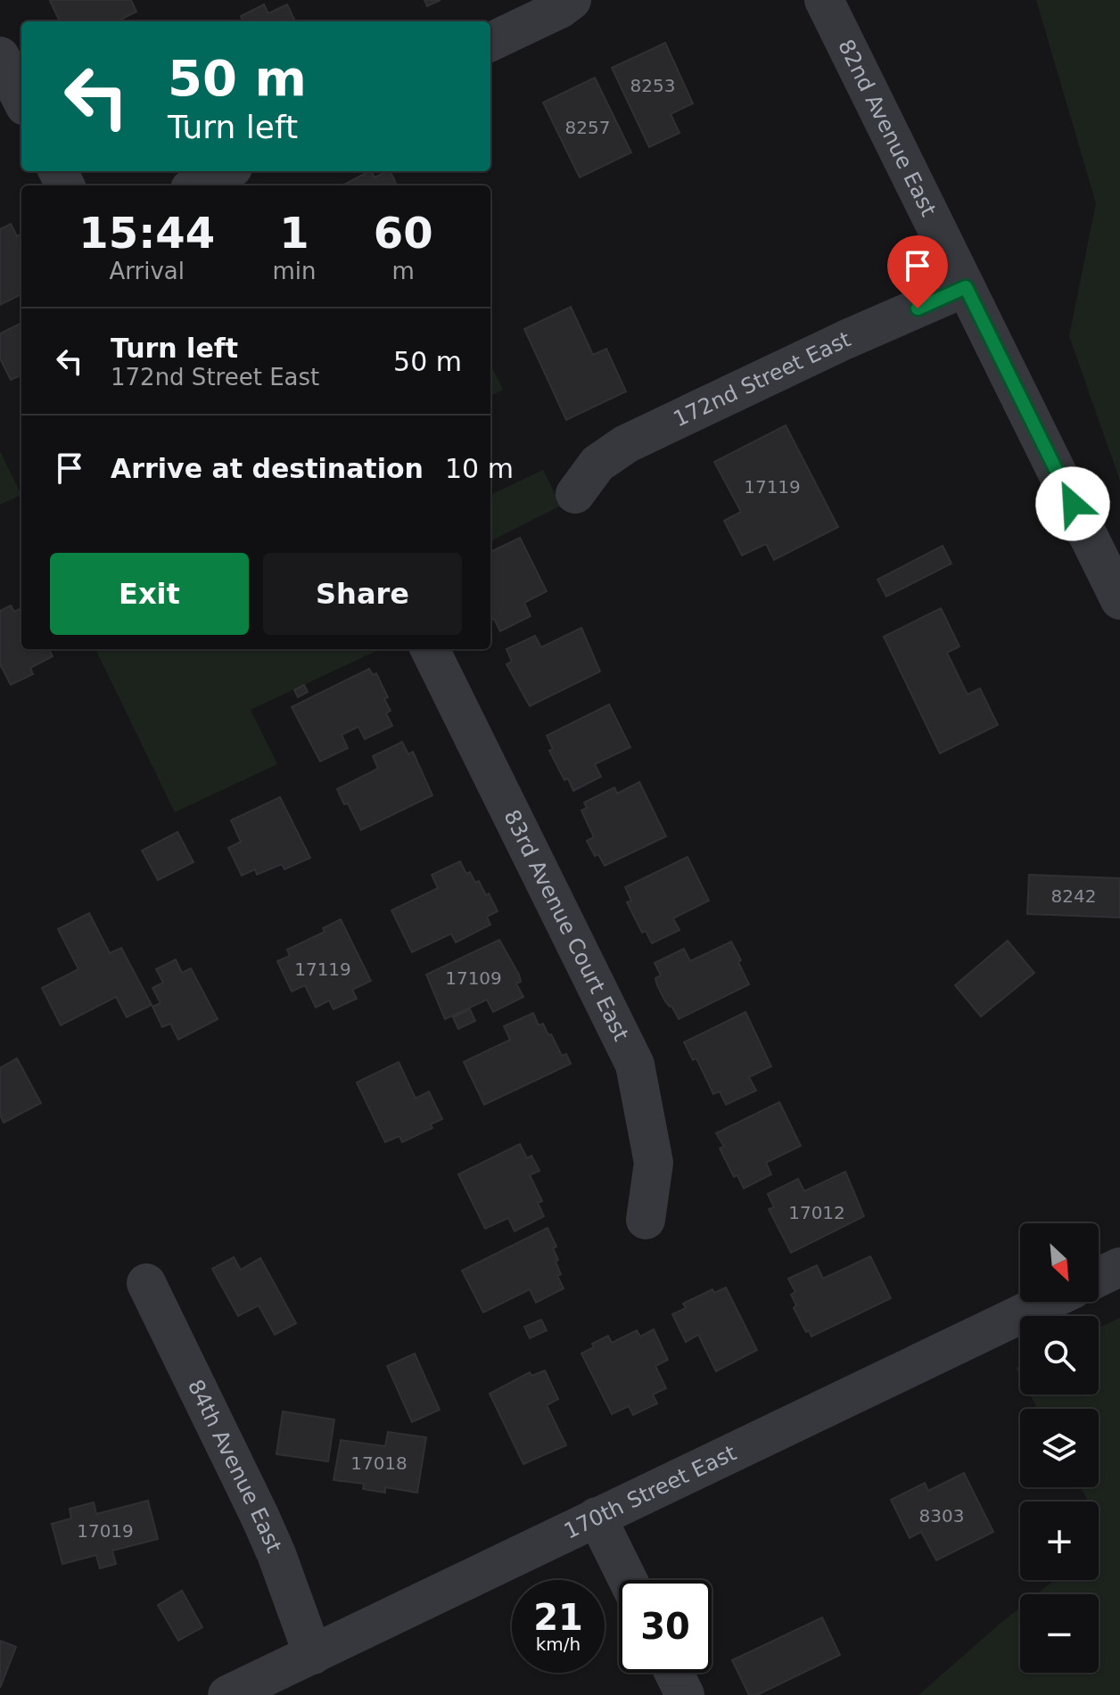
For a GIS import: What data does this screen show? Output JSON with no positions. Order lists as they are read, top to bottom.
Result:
{
  "streets": {
    "street": [
      "82nd Avenue East",
      "172nd Street East",
      "83rd Avenue Court East",
      "84th Avenue East",
      "170th Street East"
    ]
  },
  "crossings": [
    ["82nd Avenue East", "172nd Street East"],
    ["84th Avenue East", "170th Street East"]
  ],
  "house_numbers": [
    "8253",
    "8257",
    "17119",
    "8242",
    "17119",
    "17109",
    "17012",
    "17018",
    "8303",
    "17019"
  ],
  "north": "bottom right",
  "page": {
    "turn": ["50 m", "Turn left"],
    "eta": [
      "15:44",
      "Arrival",
      "1",
      "min",
      "60",
      "m"
    ],
    "list": [
      {
        "name": "Turn left",
        "note": "172nd Street East",
        "value": "50 m"
      },
      {
        "name": "Arrive at destination",
        "value": "10 m"
      }
    ],
    "buttons": ["Exit", "Share"],
    "map_buttons": ["+", "−"],
    "speed": "21 km/h",
    "limit": "30"
  }
}
